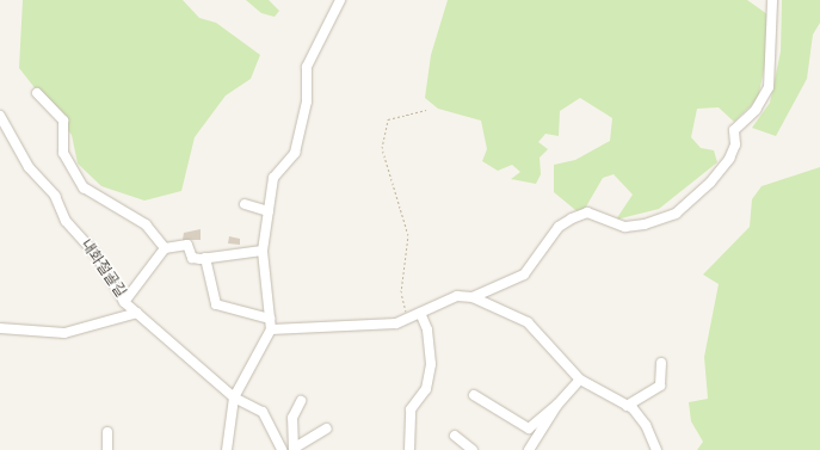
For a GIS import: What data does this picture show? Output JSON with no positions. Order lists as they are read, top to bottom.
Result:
{
  "streets": {
    "street": ["내화절골길"]
  }
}
